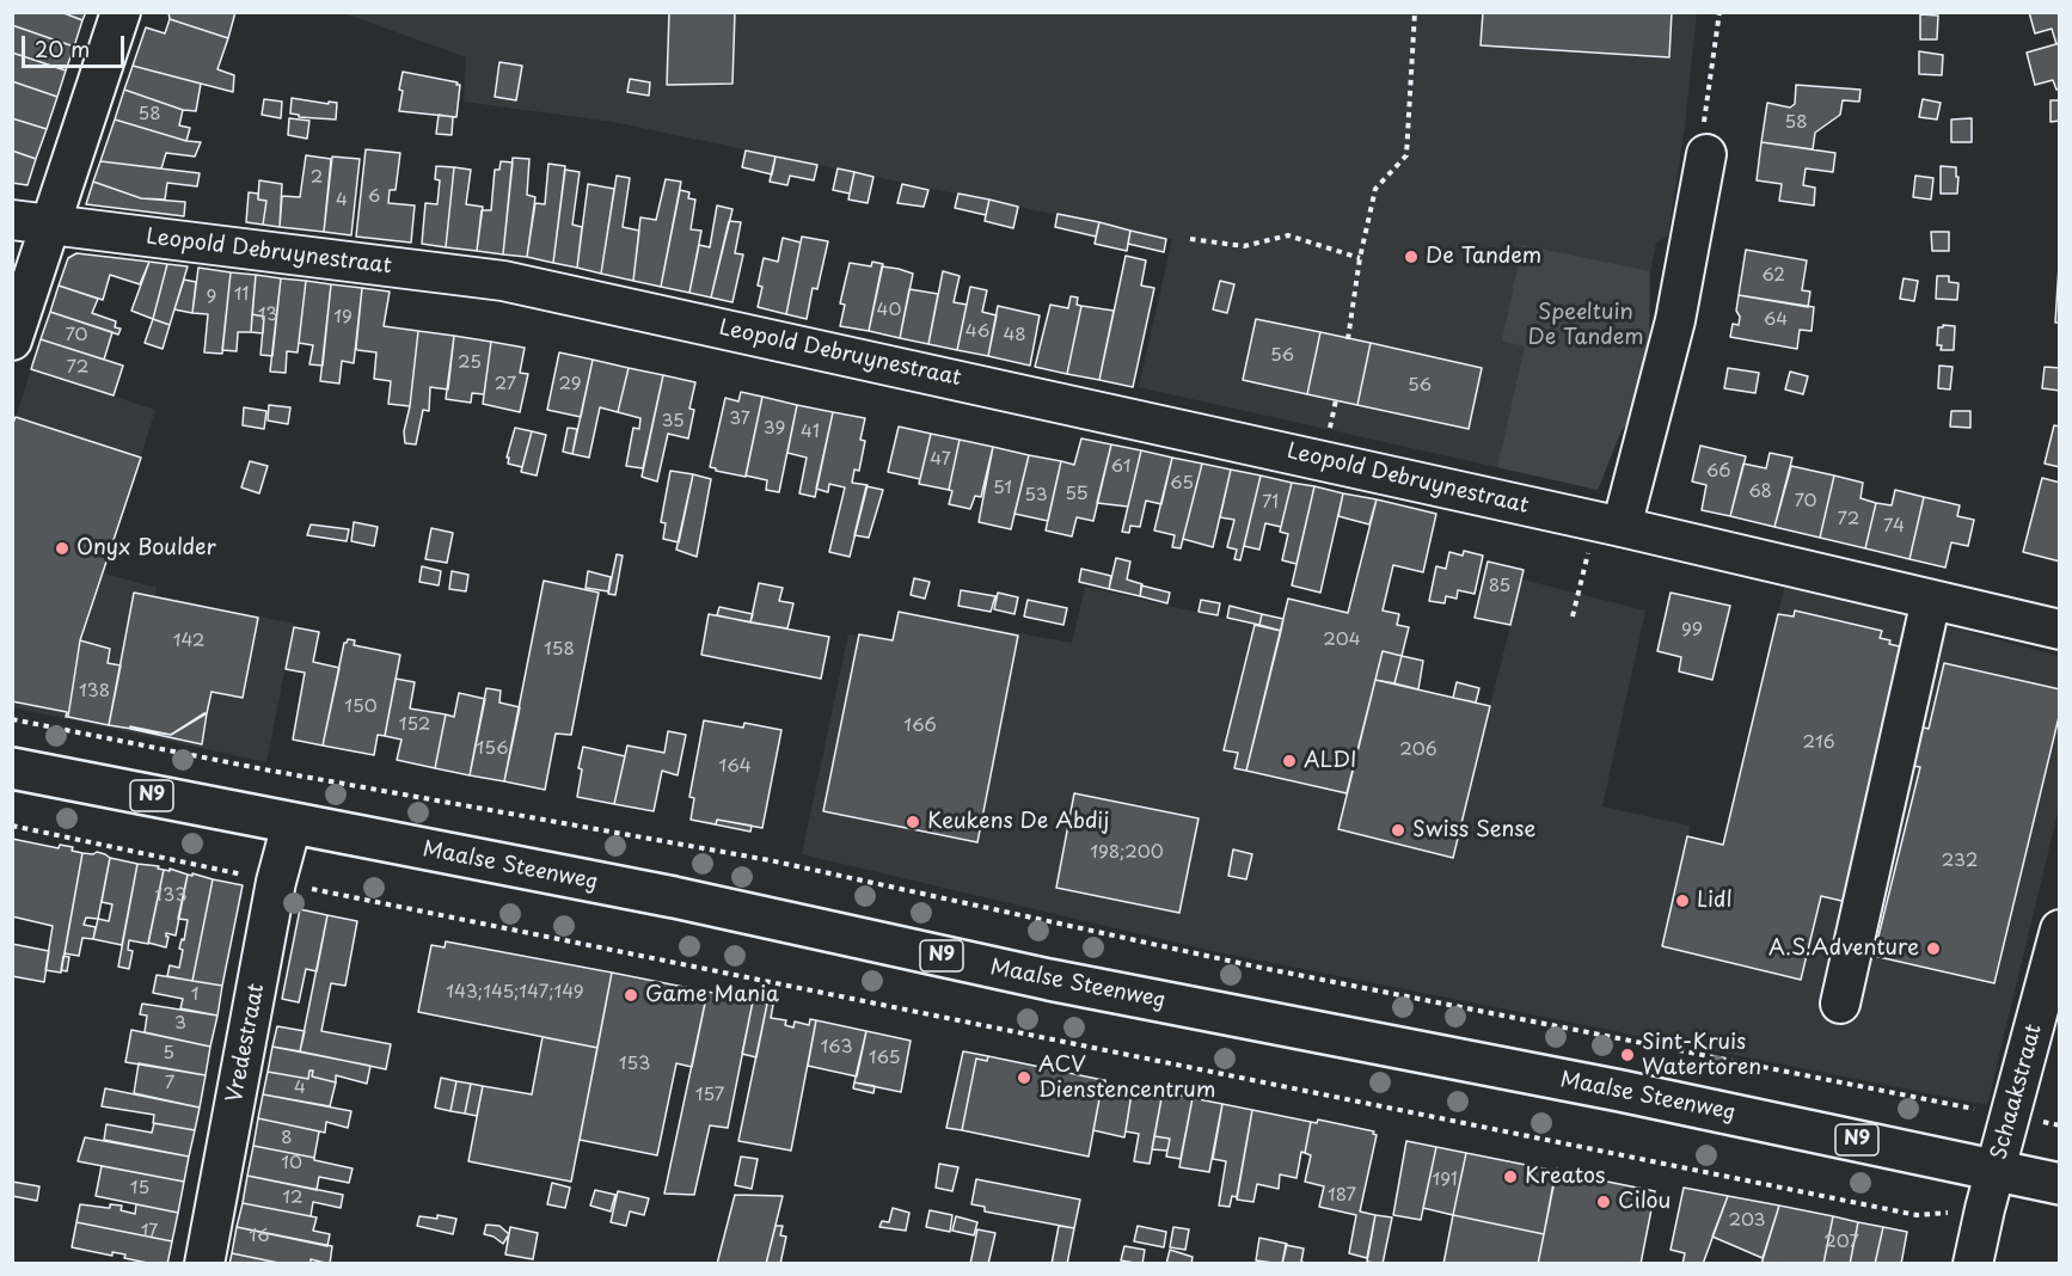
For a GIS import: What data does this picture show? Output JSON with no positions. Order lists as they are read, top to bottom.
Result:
{
  "streets": {
    "main road": ["N9", "Maalse Steenweg"],
    "street": ["Leopold Debruynestraat", "Vredestraat", "Schaakstraat"]
  },
  "crossings": [
    ["Maalse Steenweg", "Vredestraat"],
    ["Maalse Steenweg", "Schaakstraat"]
  ],
  "parks": ["Speeltuin De Tandem"],
  "places": [
    "De Tandem",
    "Onyx Boulder",
    "ALDI",
    "Keukens De Abdij",
    "Swiss Sense",
    "Lidl",
    "A.S.Adventure",
    "Game Mania",
    "Sint-Kruis Watertoren",
    "ACV Dienstencentrum",
    "Kreatos",
    "Cilou"
  ],
  "house_numbers": [
    "58",
    "58",
    "2",
    "6",
    "4",
    "62",
    "11",
    "9",
    "40",
    "13",
    "19",
    "64",
    "46",
    "70",
    "48",
    "56",
    "25",
    "72",
    "27",
    "29",
    "56",
    "37",
    "35",
    "39",
    "41",
    "47",
    "61",
    "66",
    "65",
    "51",
    "68",
    "55",
    "53",
    "70",
    "71",
    "72",
    "74",
    "85",
    "99",
    "204",
    "142",
    "158",
    "138",
    "150",
    "152",
    "166",
    "216",
    "156",
    "206",
    "164",
    "198;200",
    "232",
    "133",
    "143;145;147;149",
    "1",
    "3",
    "163",
    "5",
    "165",
    "153",
    "7",
    "4",
    "157",
    "8",
    "10",
    "191",
    "15",
    "187",
    "12",
    "203",
    "17",
    "16",
    "207"
  ],
  "scale_bar": "20 m"
}
